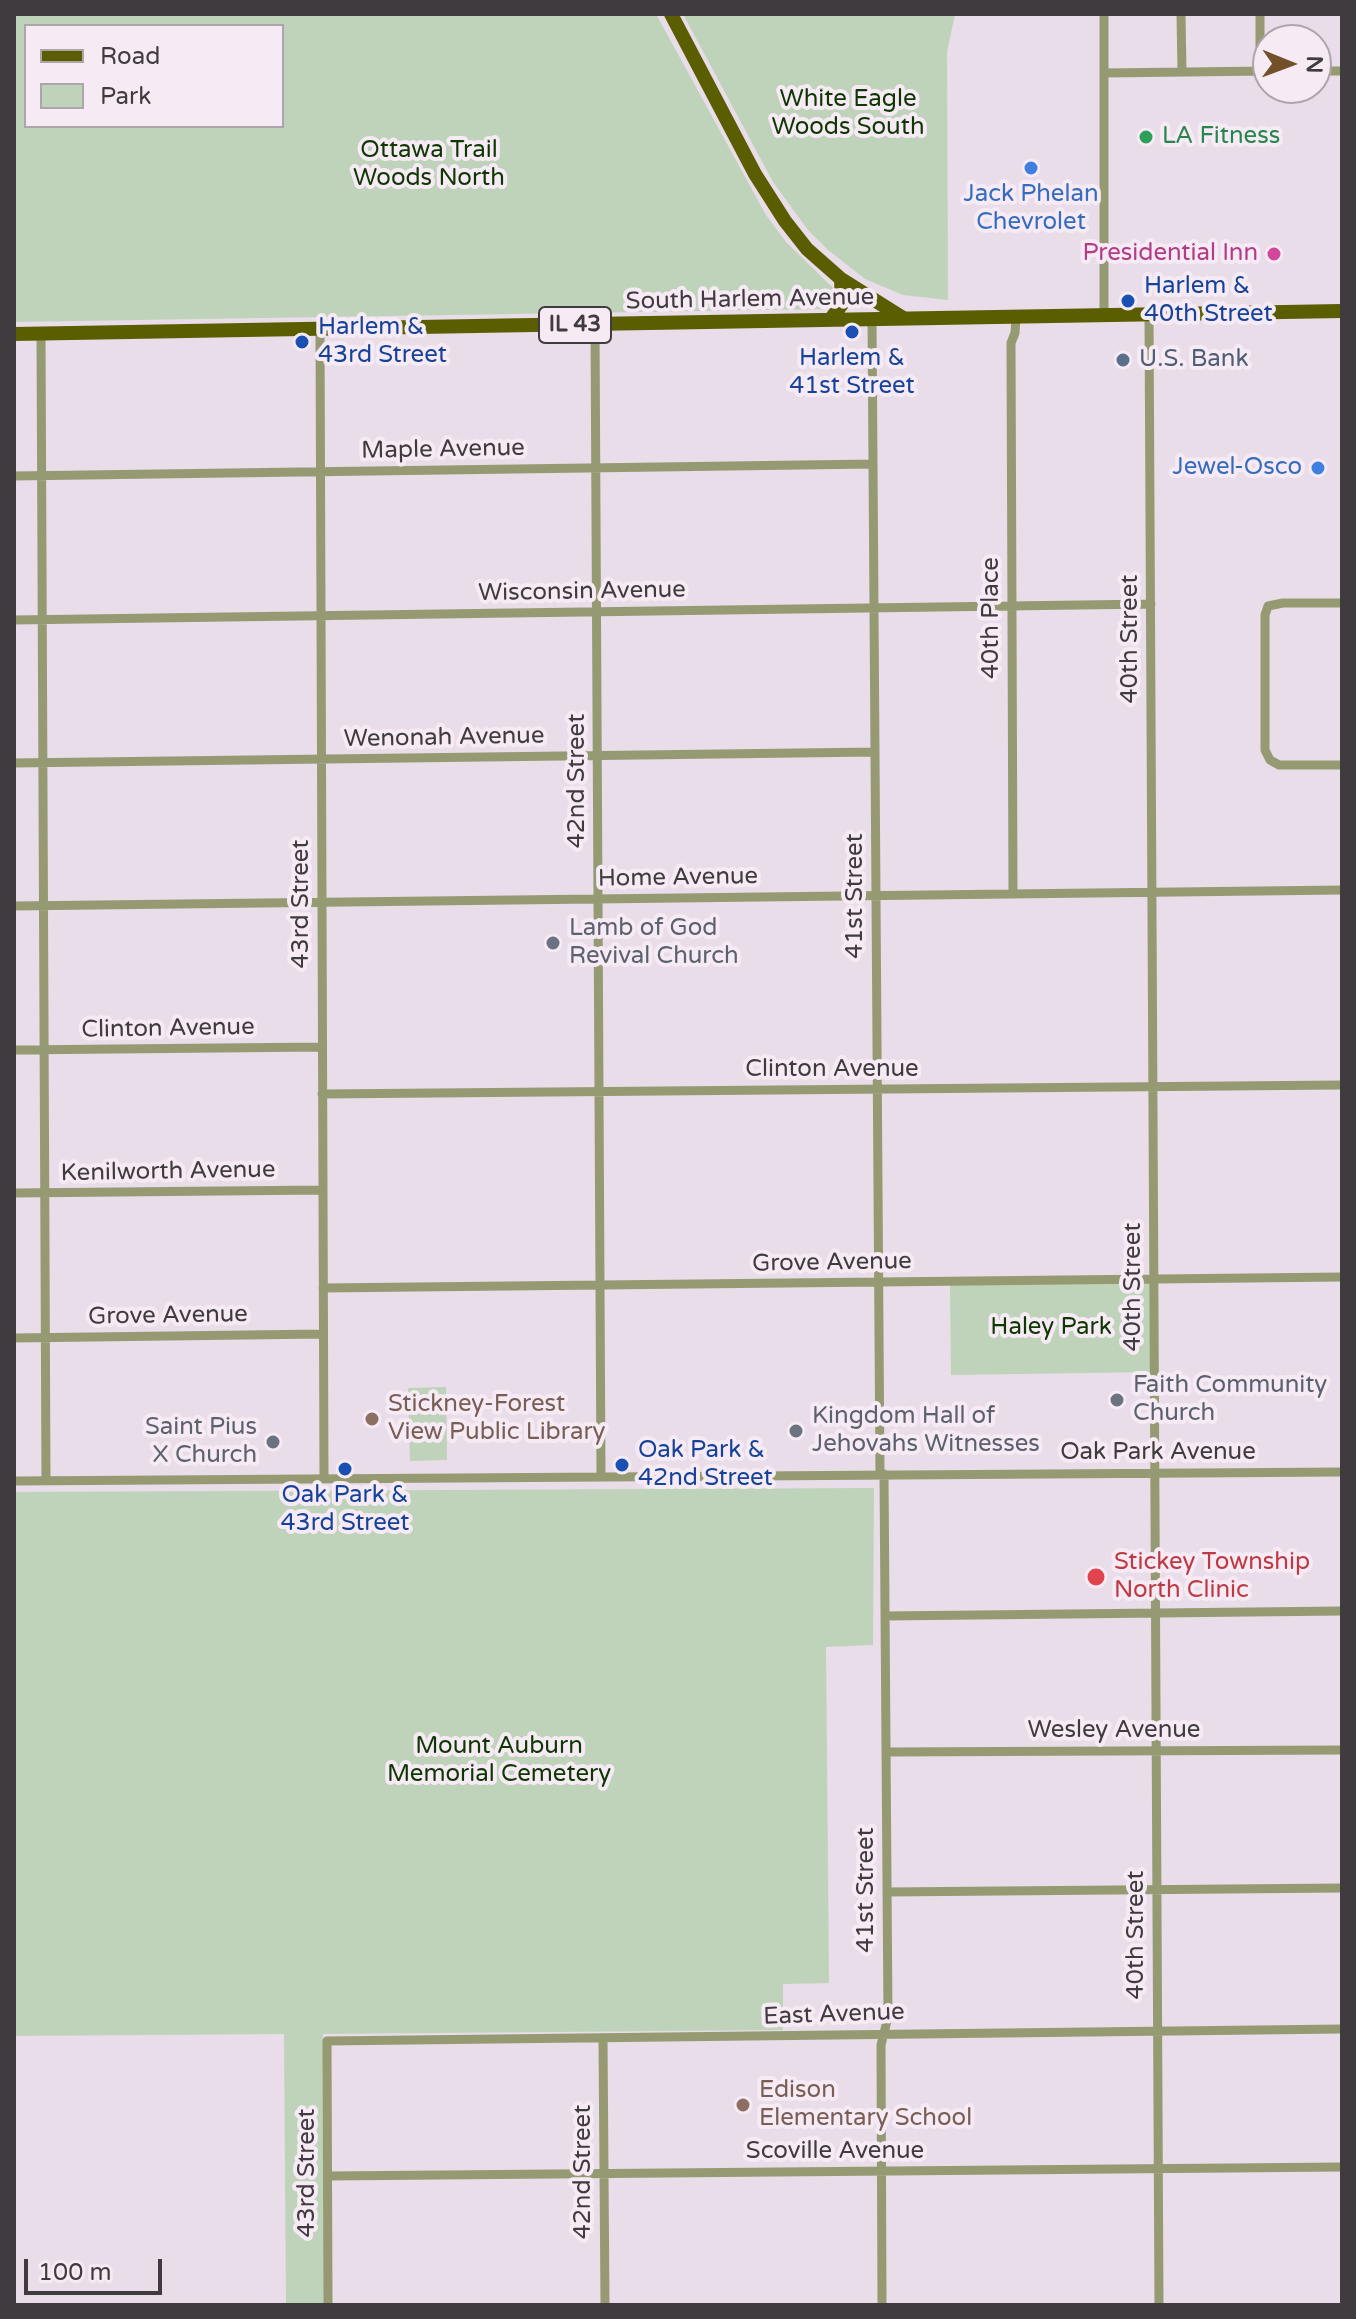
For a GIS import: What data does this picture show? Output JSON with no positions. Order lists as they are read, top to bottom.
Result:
{
  "streets": {
    "main road": ["South Harlem Avenue", "IL 43"],
    "street": [
      "Maple Avenue",
      "Wisconsin Avenue",
      "40th Place",
      "40th Street",
      "Wenonah Avenue",
      "42nd Street",
      "Home Avenue",
      "41st Street",
      "43rd Street",
      "Clinton Avenue",
      "Kenilworth Avenue",
      "Grove Avenue",
      "Oak Park Avenue",
      "Wesley Avenue",
      "East Avenue",
      "Scoville Avenue"
    ]
  },
  "crossings": [
    ["South Harlem Avenue", "40th Place"],
    ["South Harlem Avenue", "40th Street"],
    ["South Harlem Avenue", "42nd Street"],
    ["South Harlem Avenue", "41st Street"],
    ["South Harlem Avenue", "43rd Street"],
    ["Maple Avenue", "42nd Street"],
    ["Maple Avenue", "41st Street"],
    ["Maple Avenue", "43rd Street"],
    ["Wisconsin Avenue", "40th Place"],
    ["Wisconsin Avenue", "40th Street"],
    ["Wisconsin Avenue", "42nd Street"],
    ["Wisconsin Avenue", "41st Street"],
    ["Wisconsin Avenue", "43rd Street"],
    ["40th Place", "Home Avenue"],
    ["40th Street", "Home Avenue"],
    ["40th Street", "Clinton Avenue"],
    ["40th Street", "Grove Avenue"],
    ["40th Street", "Oak Park Avenue"],
    ["40th Street", "Wesley Avenue"],
    ["40th Street", "East Avenue"],
    ["40th Street", "Scoville Avenue"],
    ["Wenonah Avenue", "42nd Street"],
    ["Wenonah Avenue", "41st Street"],
    ["Wenonah Avenue", "43rd Street"],
    ["42nd Street", "Home Avenue"],
    ["42nd Street", "Clinton Avenue"],
    ["42nd Street", "Grove Avenue"],
    ["42nd Street", "Oak Park Avenue"],
    ["42nd Street", "East Avenue"],
    ["42nd Street", "Scoville Avenue"],
    ["Home Avenue", "41st Street"],
    ["Home Avenue", "43rd Street"],
    ["41st Street", "Clinton Avenue"],
    ["41st Street", "Grove Avenue"],
    ["41st Street", "Oak Park Avenue"],
    ["41st Street", "Wesley Avenue"],
    ["41st Street", "East Avenue"],
    ["41st Street", "Scoville Avenue"],
    ["43rd Street", "Clinton Avenue"],
    ["43rd Street", "Kenilworth Avenue"],
    ["43rd Street", "Grove Avenue"],
    ["43rd Street", "Oak Park Avenue"],
    ["43rd Street", "East Avenue"],
    ["43rd Street", "Scoville Avenue"]
  ],
  "parks": [
    "White Eagle Woods South",
    "Ottawa Trail Woods North",
    "Haley Park",
    "Mount Auburn Memorial Cemetery"
  ],
  "places": [
    "LA Fitness",
    "Jack Phelan Chevrolet",
    "Presidential Inn",
    "Harlem & 40th Street",
    "Harlem & 41st Street",
    "Harlem & 43rd Street",
    "U.S. Bank",
    "Jewel-Osco",
    "Lamb of God Revival Church",
    "Faith Community Church",
    "Stickney-Forest View Public Library",
    "Kingdom Hall of Jehovahs Witnesses",
    "Saint Pius X Church",
    "Oak Park & 42nd Street",
    "Oak Park & 43rd Street",
    "Stickey Township North Clinic",
    "Edison Elementary School"
  ],
  "legend": ["Road", "Park"],
  "scale_bar": "100 m",
  "north": "right"
}
